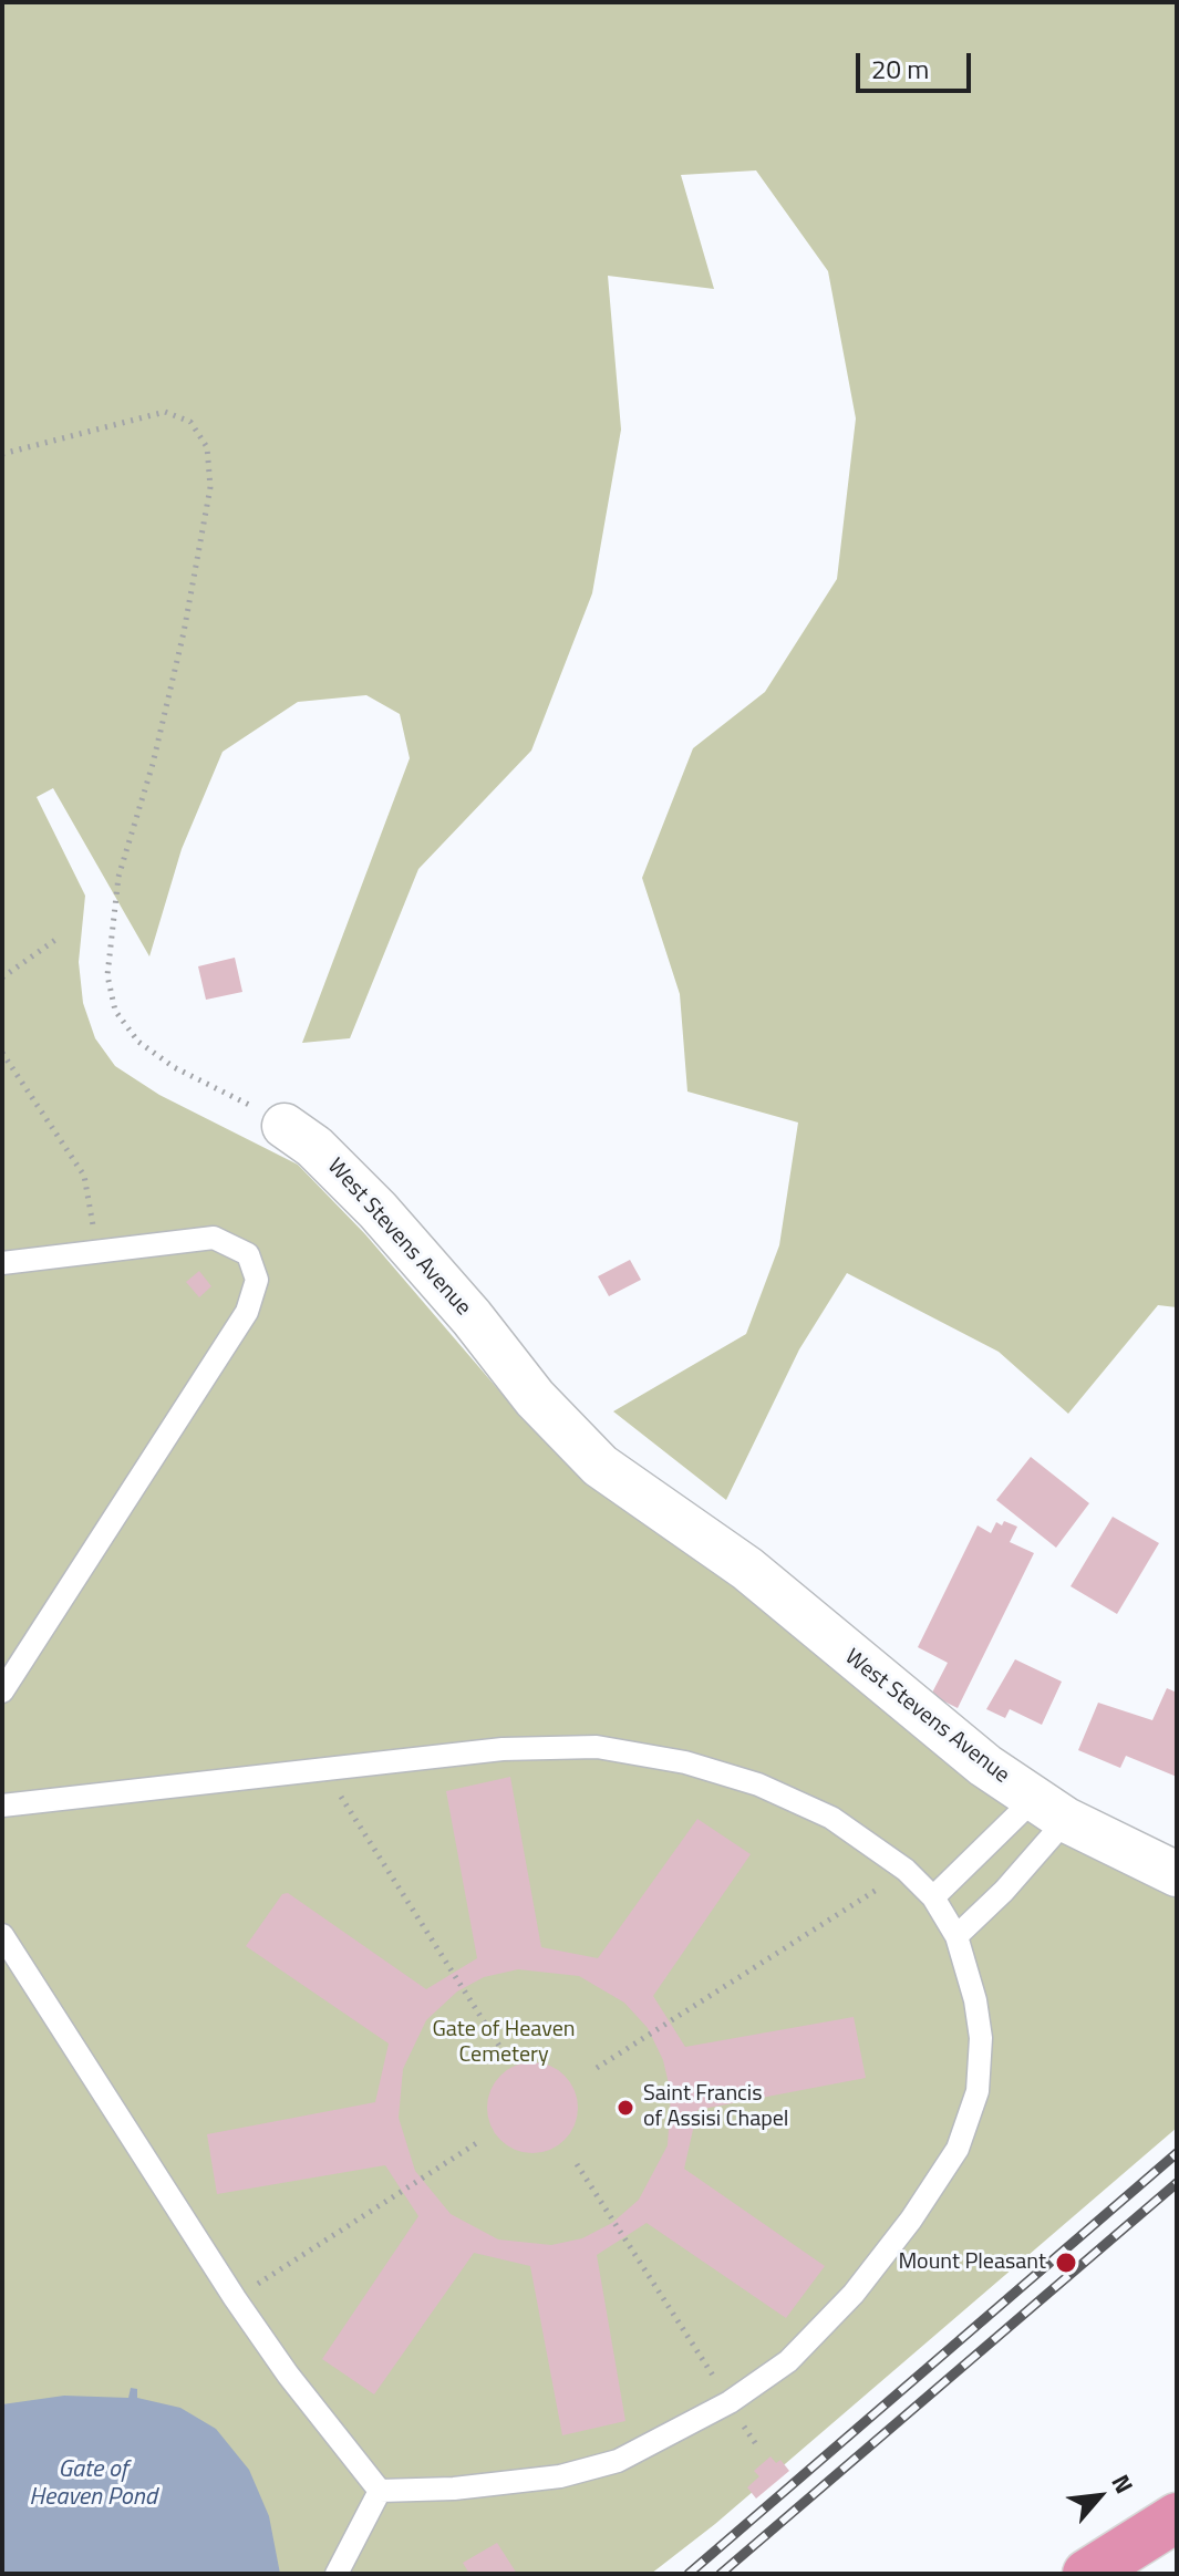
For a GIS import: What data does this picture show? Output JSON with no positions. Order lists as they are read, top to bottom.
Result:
{
  "streets": {
    "street": ["West Stevens Avenue"]
  },
  "water": ["Gate of Heaven Pond"],
  "parks": ["Gate of Heaven Cemetery"],
  "places": ["Saint Francis of Assisi Chapel", "Mount Pleasant"],
  "scale_bar": "20 m",
  "north": "top right"
}
